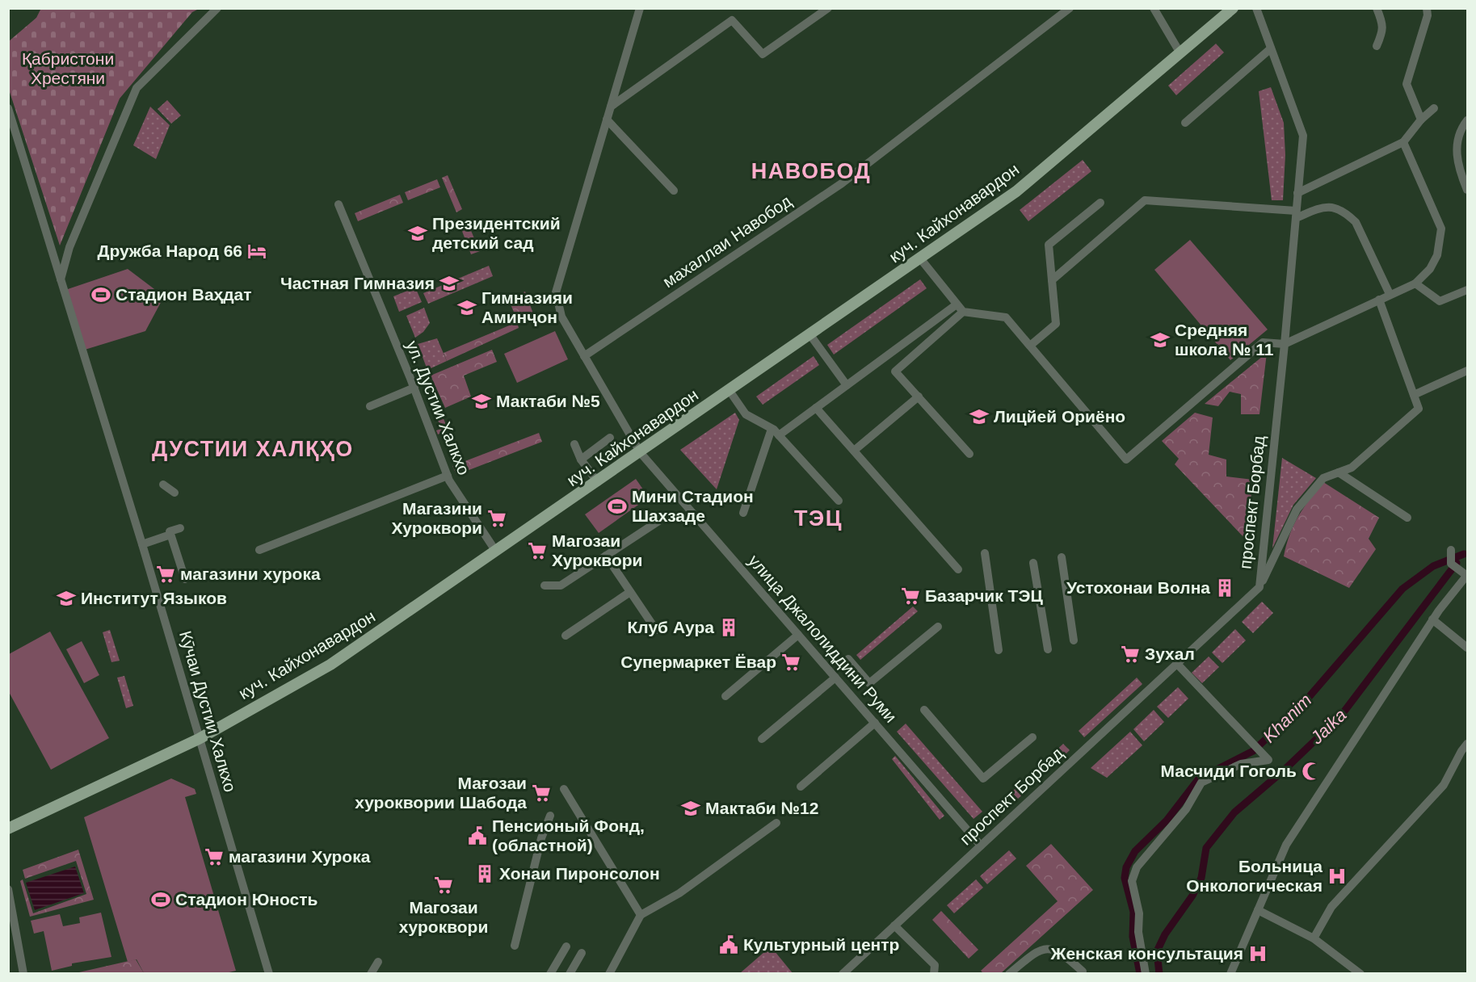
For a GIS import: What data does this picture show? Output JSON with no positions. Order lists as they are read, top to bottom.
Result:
{
  "streets": {
    "main road": ["куч. Кайхонавардон"],
    "street": [
      "махаллаи Навобод",
      "ул. Дустии Халкхо",
      "проспект Борбад",
      "улица Джалолиддини Руми",
      "Кӯчаи Дустии Халкхо"
    ]
  },
  "crossings": [
    ["куч. Кайхонавардон", "ул. Дустии Халкхо"],
    ["куч. Кайхонавардон", "улица Джалолиддини Руми"],
    ["куч. Кайхонавардон", "Кӯчаи Дустии Халкхо"],
    ["махаллаи Навобод", "улица Джалолиддини Руми"],
    ["проспект Борбад", "улица Джалолиддини Руми"]
  ],
  "districts": ["НАВОБОД", "ДУСТИИ ХАЛҚҲО", "ТЭЦ"],
  "water": ["Khanim", "Jaika"],
  "parks": ["Қабристони Хрестяни"],
  "places": {
    "school or university": [
      "Президентский детский сад",
      "Частная Гимназия",
      "Гимназияи Аминҷон",
      "Средняя школа № 11",
      "Мактаби №5",
      "Лицйей Ориёно",
      "Институт Языков",
      "Мактаби №12"
    ],
    "hotel": ["Дружба Народ 66"],
    "sports": ["Стадион Ваҳдат", "Мини Стадион Шахзаде", "Стадион Юность"],
    "supermarket": [
      "Магазини Хуроквори",
      "Магозаи Хуроквори",
      "магазини хурока",
      "Базарчик ТЭЦ",
      "Зухал",
      "Супермаркет Ёвар",
      "Мағозаи хуроквории Шабода",
      "магазини Хурока",
      "Магозаи хуроквори"
    ],
    "building": ["Устохонаи Волна", "Клуб Аура", "Хонаи Пиронсолон"],
    "mosque": ["Масчиди Гоголь"],
    "public building": ["Пенсионый Фонд, (областной)", "Культурный центр"],
    "hospital": ["Больница Онкологическая", "Женская консультация"]
  }
}
